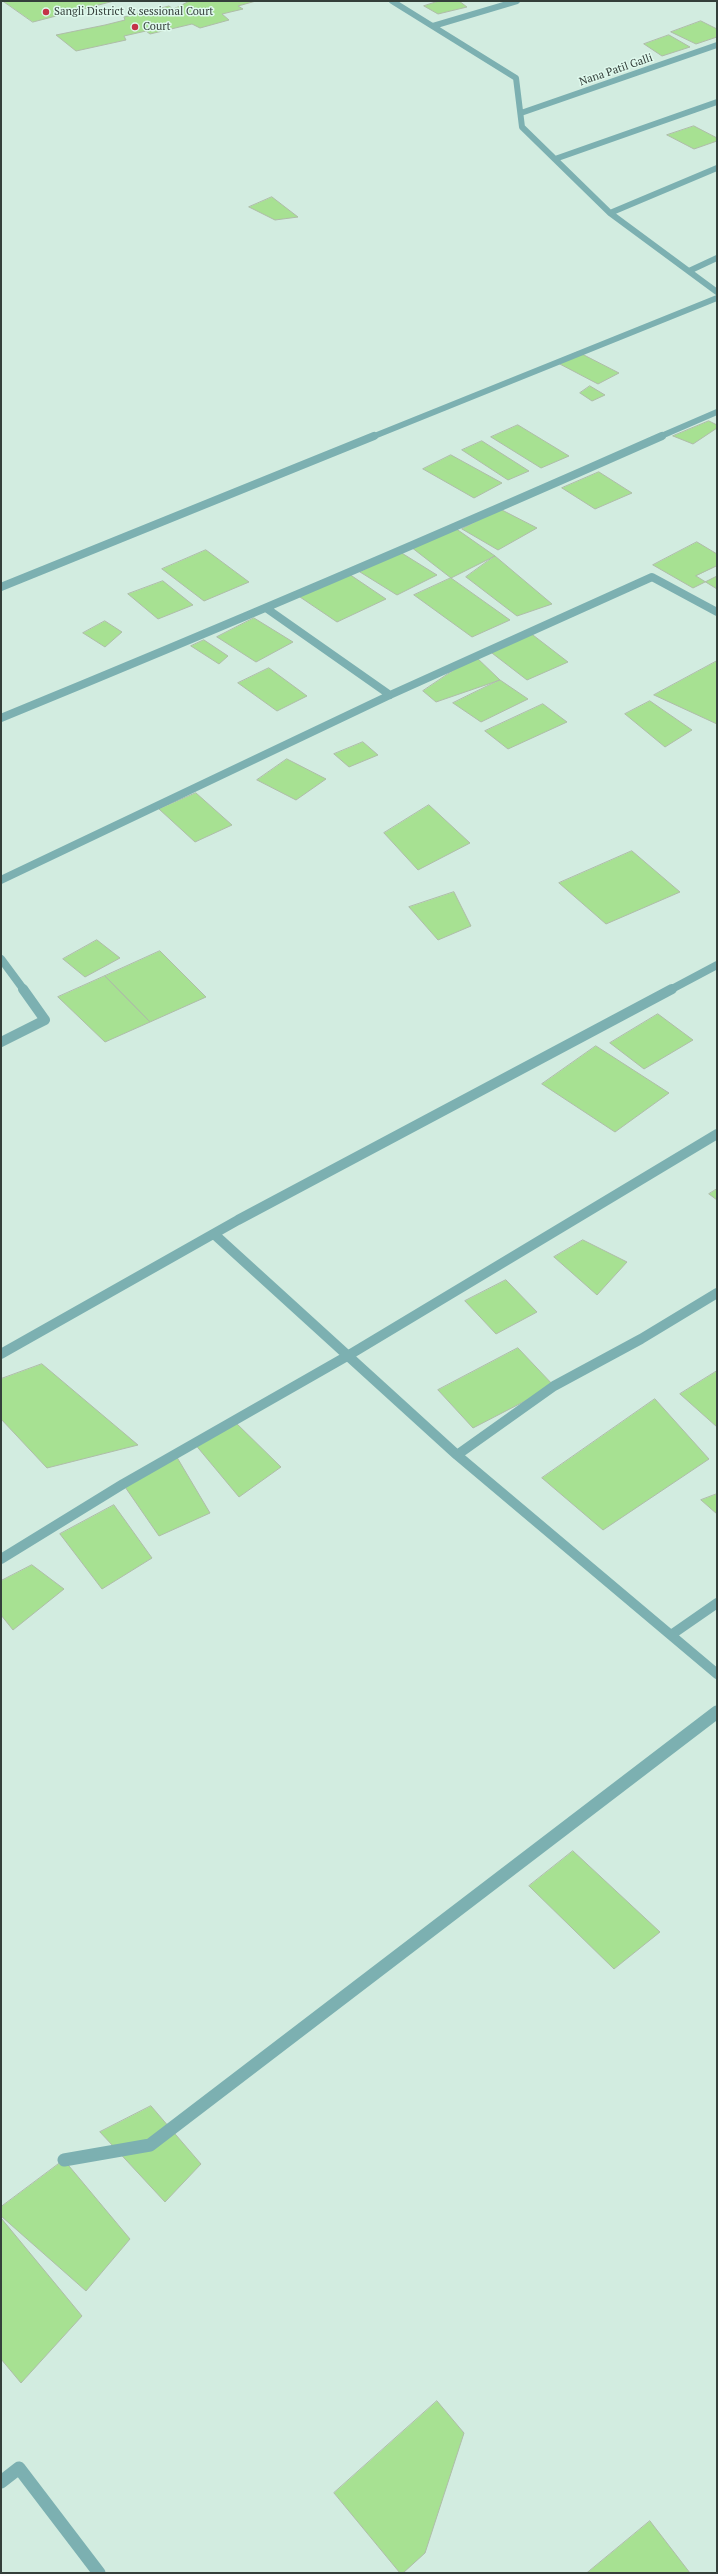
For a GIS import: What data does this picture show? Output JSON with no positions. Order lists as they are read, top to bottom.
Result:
{
  "streets": {
    "street": ["Nana Patil Galli"]
  },
  "places": ["Sangli District & sessional Court", "Court"]
}
